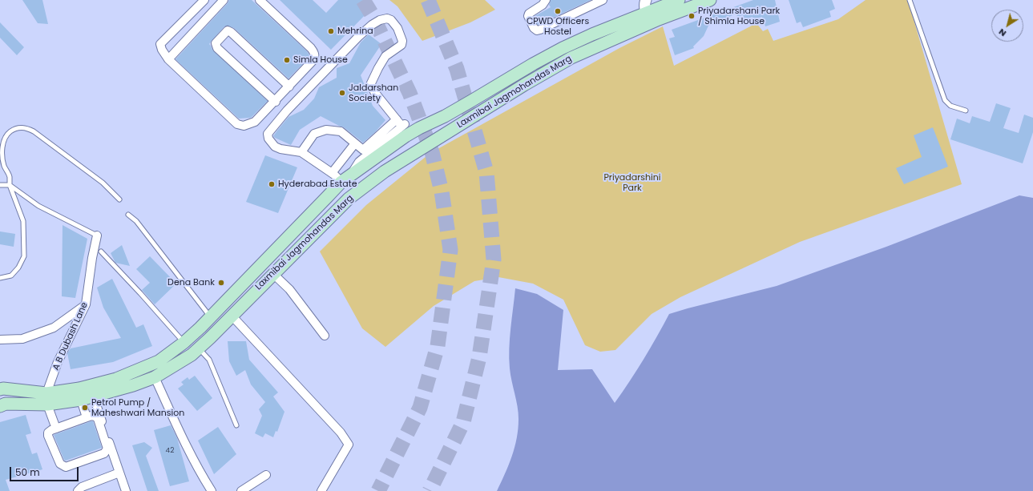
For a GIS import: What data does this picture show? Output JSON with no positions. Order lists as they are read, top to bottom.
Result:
{
  "streets": {
    "main road": ["Laxmibai Jagmohandas Marg"],
    "street": ["A B Dubash Lane"]
  },
  "crossings": [
    ["Laxmibai Jagmohandas Marg", "A B Dubash Lane"]
  ],
  "parks": ["Priyadarshini Park"],
  "places": [
    "CPWD Officers Hostel",
    "Priyadarshani Park / Shimla House",
    "Mehrina",
    "Simla House",
    "Jaldarshan Society",
    "Hyderabad Estate",
    "Dena Bank",
    "Petrol Pump / Maheshwari Mansion"
  ],
  "house_numbers": ["42"],
  "scale_bar": "50 m",
  "north": "bottom left"
}
